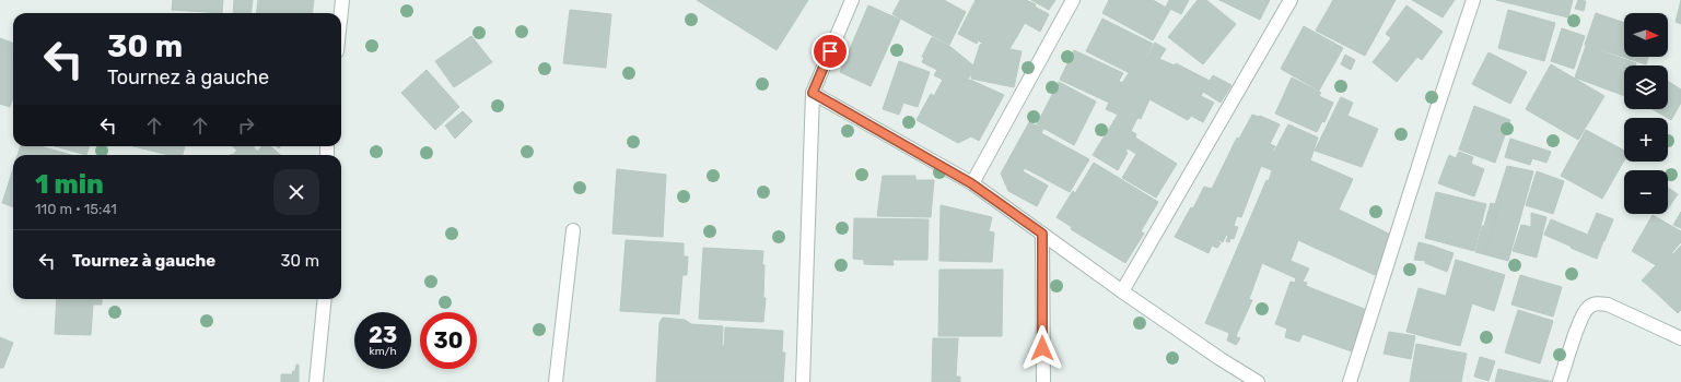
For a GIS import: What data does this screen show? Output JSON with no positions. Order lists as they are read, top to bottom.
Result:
{
  "north": "right",
  "page": {
    "map_buttons": ["+", "−"],
    "turn": ["30 m", "Tournez à gauche"],
    "heading": ["1 min", "110 m · 15:41"],
    "list": [
      {
        "name": "Tournez à gauche",
        "value": "30 m"
      }
    ],
    "speed": "23 km/h",
    "limit": "30"
  }
}
